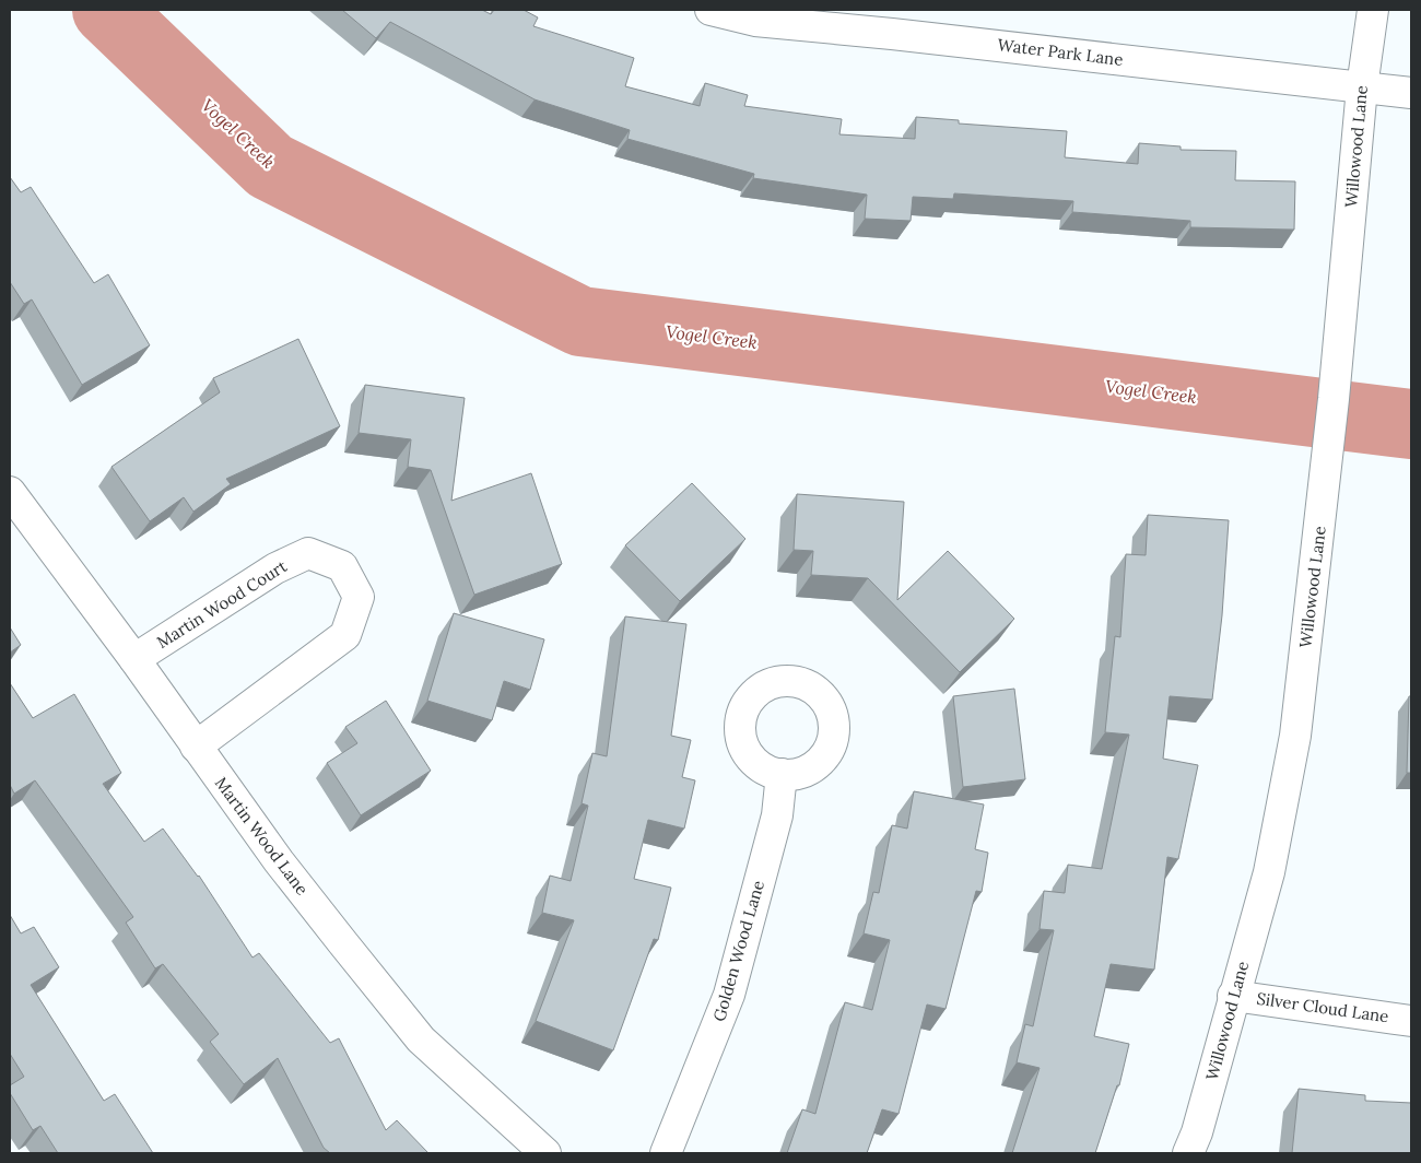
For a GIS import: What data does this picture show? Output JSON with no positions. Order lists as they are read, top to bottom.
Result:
{
  "streets": {
    "street": [
      "Water Park Lane",
      "Willowood Lane",
      "Martin Wood Court",
      "Martin Wood Lane",
      "Golden Wood Lane",
      "Silver Cloud Lane"
    ]
  },
  "crossings": [
    ["Water Park Lane", "Willowood Lane"],
    ["Willowood Lane", "Silver Cloud Lane"],
    ["Martin Wood Court", "Martin Wood Lane"]
  ],
  "water": ["Vogel Creek"]
}
